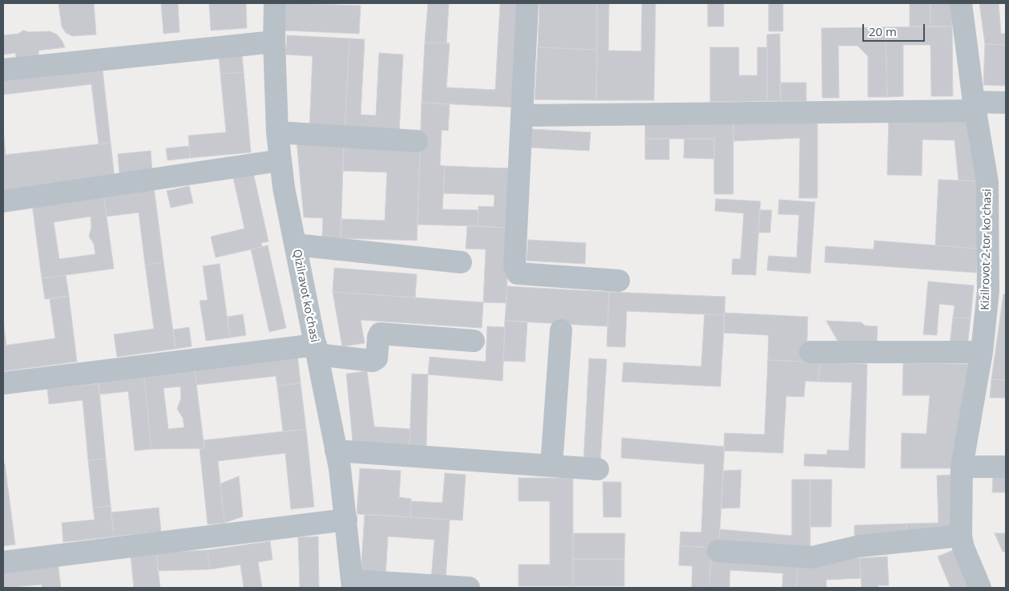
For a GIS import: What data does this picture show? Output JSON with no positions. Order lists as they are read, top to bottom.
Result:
{
  "streets": {
    "street": ["Kizilrovot 2-tor koʻchasi", "Qizilravot koʻchasi"]
  },
  "scale_bar": "20 m"
}
